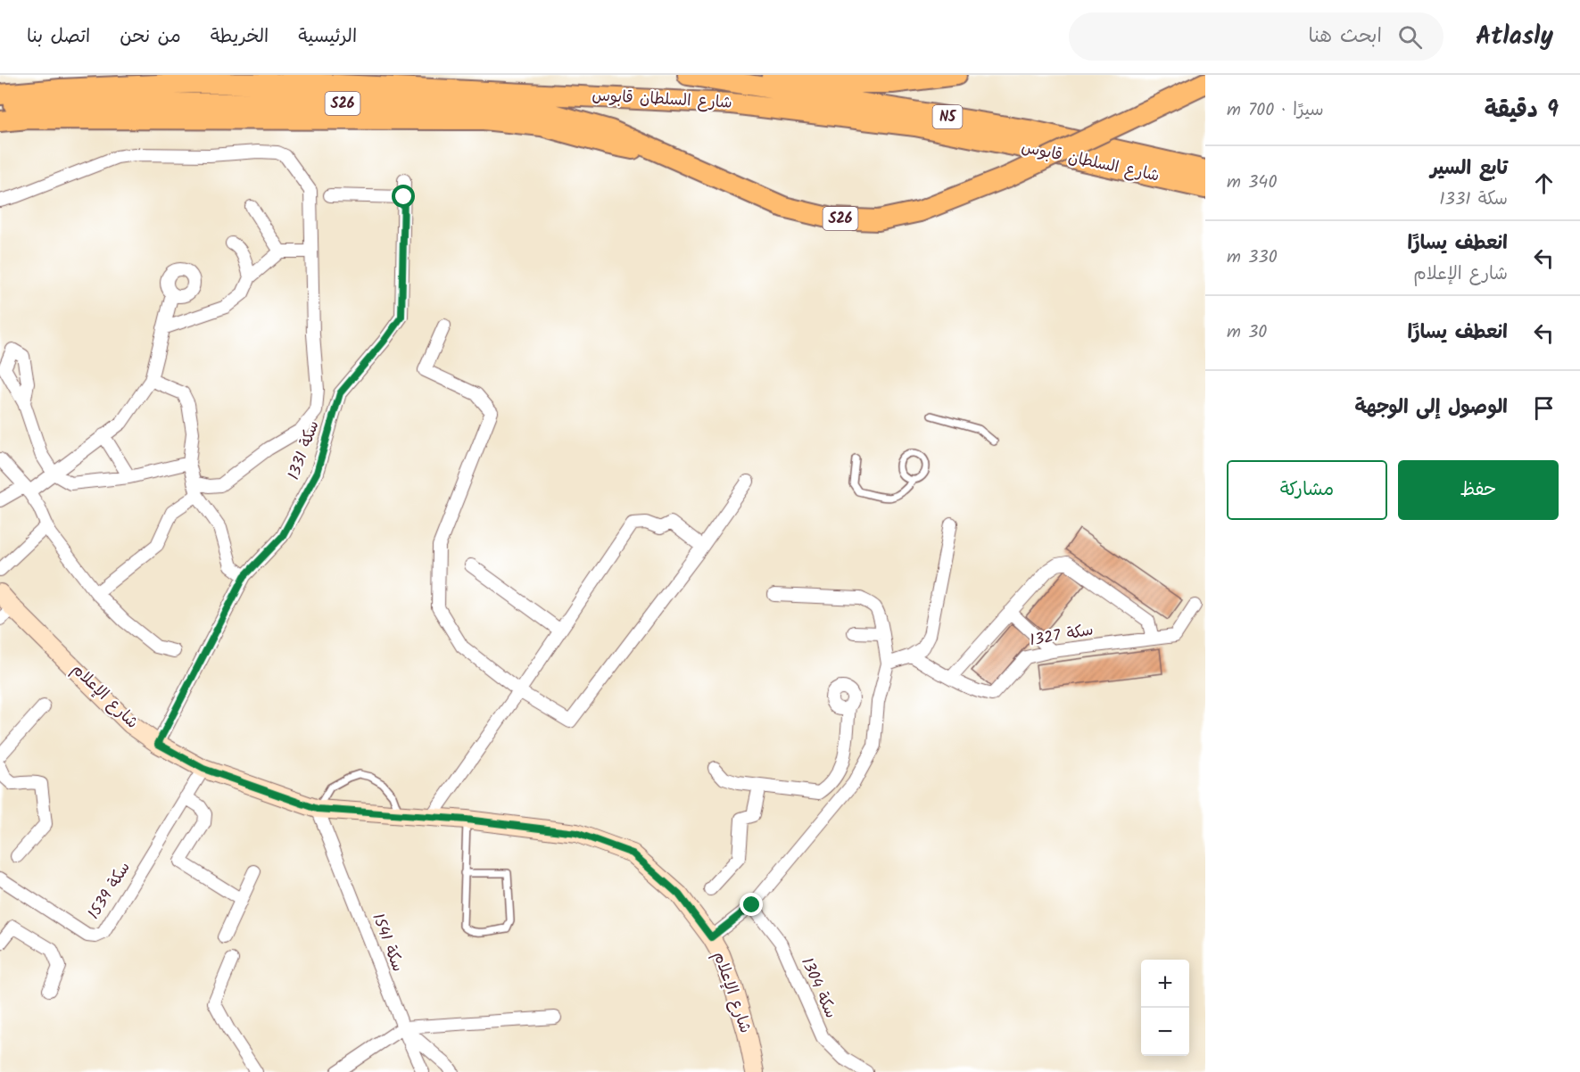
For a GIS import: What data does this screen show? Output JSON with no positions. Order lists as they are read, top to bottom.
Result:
{
  "streets": {
    "highway": ["شارع السلطان قابوس", "S26", "N5"],
    "main road": ["شارع الإعلام"],
    "street": [
      "سكة 1331",
      "سكة 1327",
      "سكة 1539",
      "سكة 1541",
      "سكة 1304"
    ]
  },
  "crossings": [
    ["سكة 1331", "شارع الإعلام"],
    ["شارع الإعلام", "سكة 1539"],
    ["شارع الإعلام", "سكة 1541"]
  ],
  "page": {
    "header": "Atlasly",
    "search": "ابحث هنا",
    "nav": [
      "الرئيسية",
      "الخريطة",
      "من نحن",
      "اتصل بنا"
    ],
    "heading": ["9 دقيقة", "سيرًا · 700 m"],
    "list": [
      ["تابع السير", "سكة 1331", "340 m"],
      ["انعطف يسارًا", "شارع الإعلام", "330 m"],
      ["انعطف يسارًا", "30 m"],
      "الوصول إلى الوجهة"
    ],
    "buttons": ["حفظ", "مشاركة"],
    "map_buttons": ["+", "−"]
  }
}
